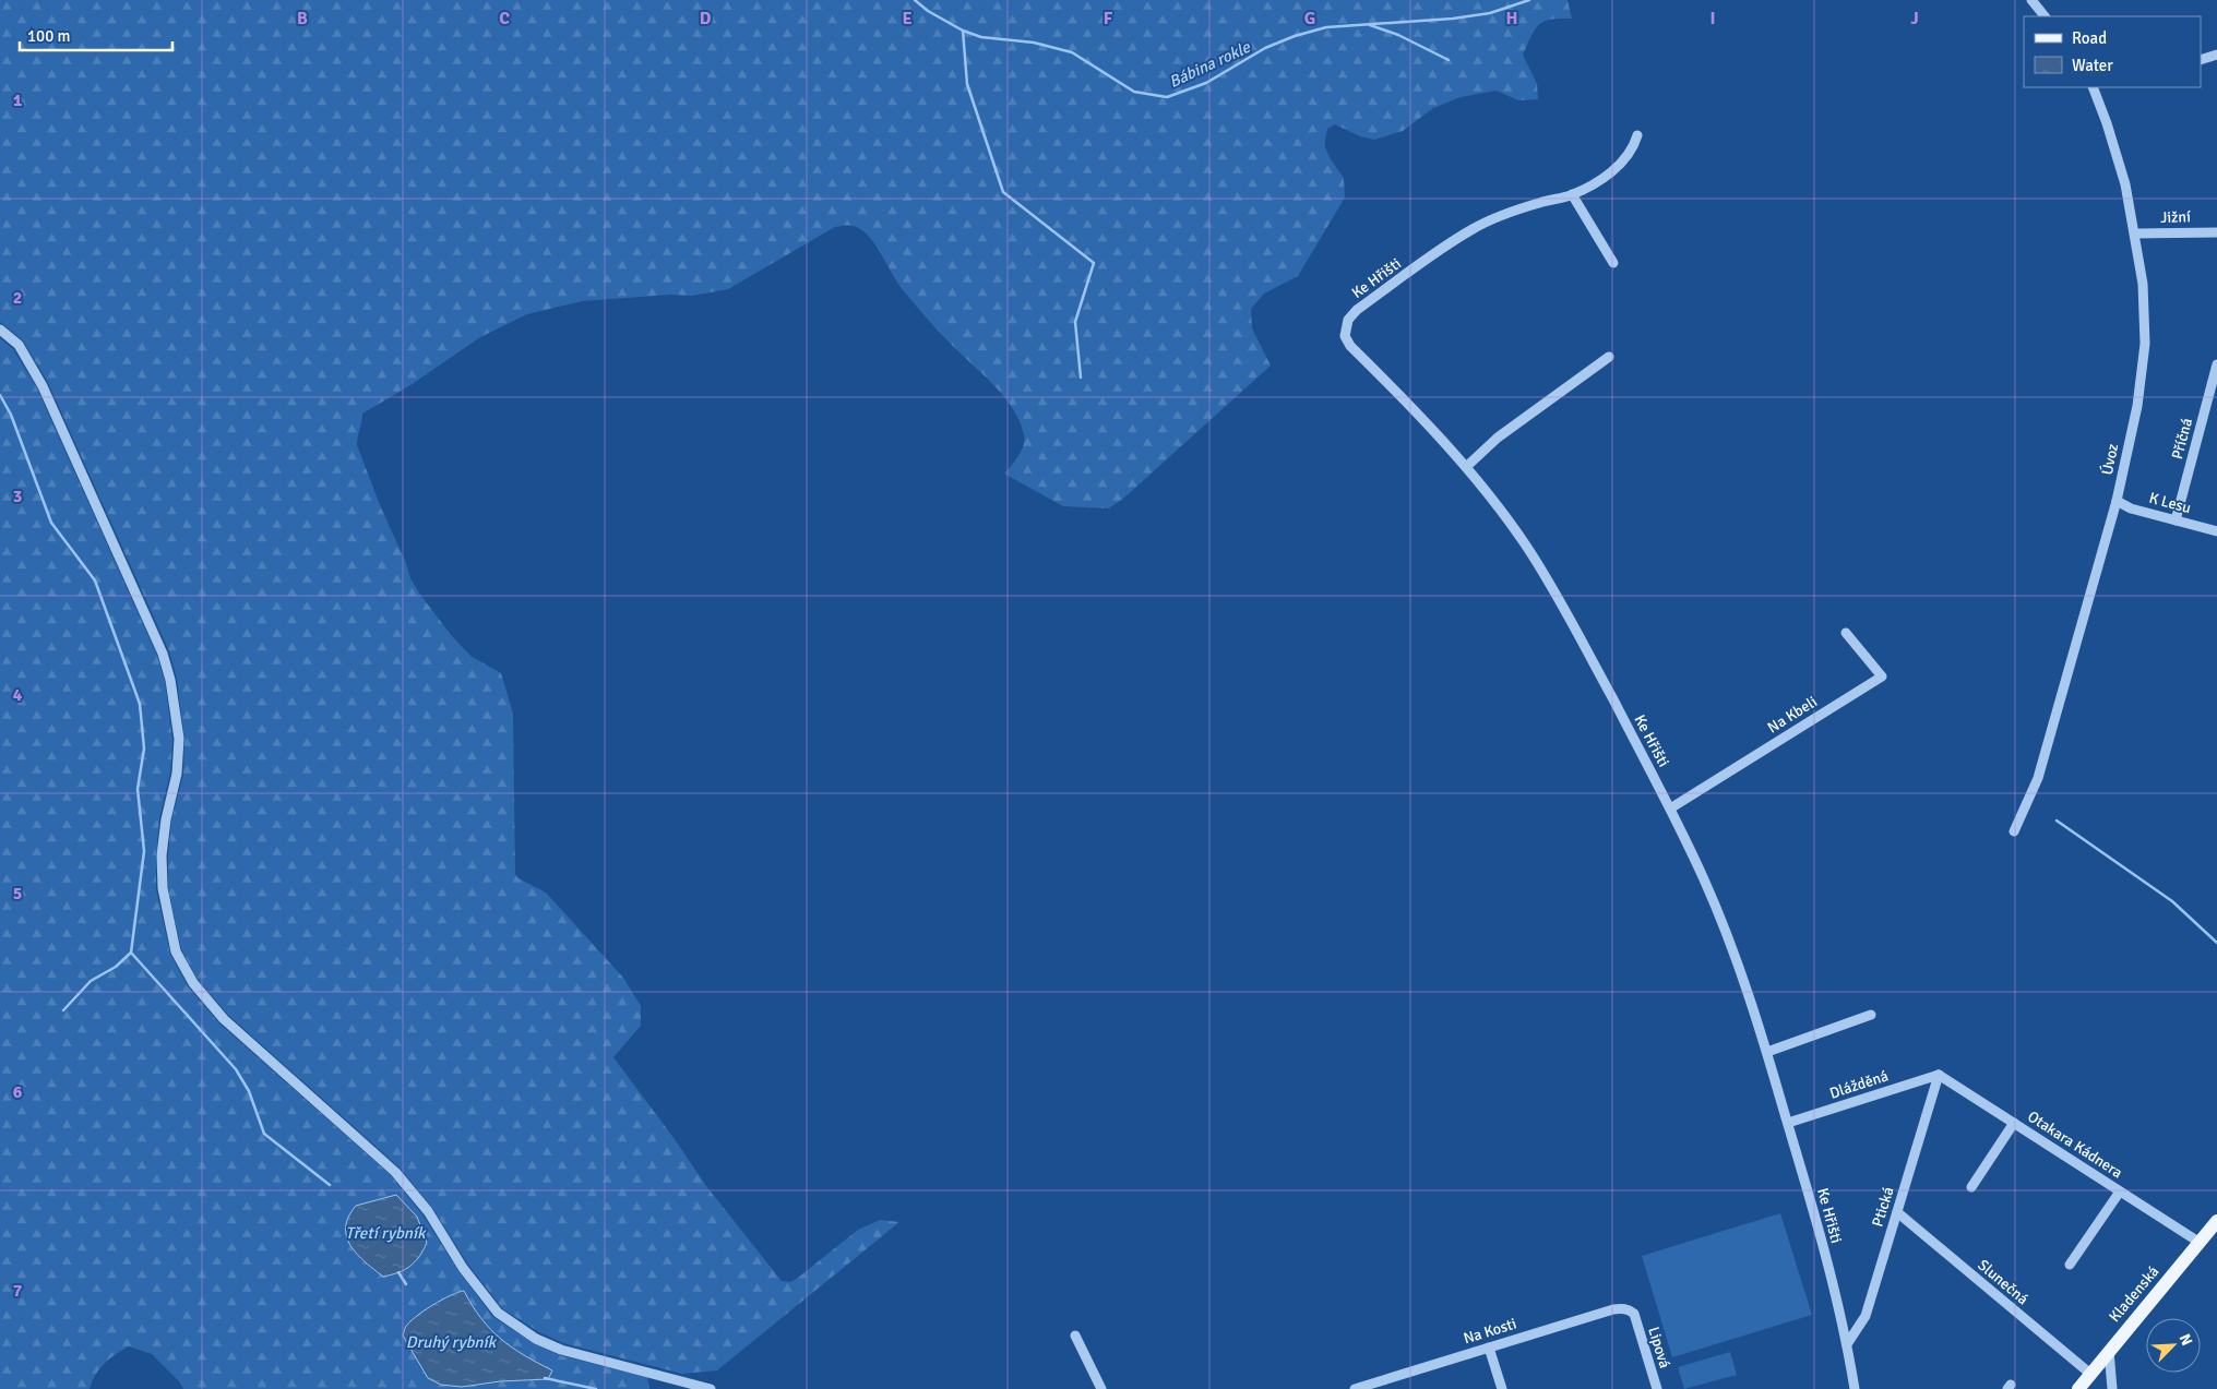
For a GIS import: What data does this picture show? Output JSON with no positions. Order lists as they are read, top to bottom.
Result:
{
  "streets": {
    "main road": ["Kladenská"],
    "street": [
      "Jižní",
      "Ke Hřišti",
      "Příčná",
      "Úvoz",
      "K Lesu",
      "Na Kbeli",
      "Dlážděná",
      "Otakara Kádnera",
      "Ptická",
      "Slunečná",
      "Na Kosti",
      "Lipová"
    ]
  },
  "crossings": [
    ["Jižní", "Úvoz"],
    ["Ke Hřišti", "Na Kbeli"],
    ["Ke Hřišti", "Dlážděná"],
    ["Ke Hřišti", "Ptická"],
    ["Příčná", "K Lesu"],
    ["Úvoz", "K Lesu"],
    ["Dlážděná", "Otakara Kádnera"],
    ["Dlážděná", "Ptická"],
    ["Otakara Kádnera", "Ptická"],
    ["Otakara Kádnera", "Kladenská"],
    ["Ptická", "Slunečná"],
    ["Slunečná", "Kladenská"],
    ["Na Kosti", "Lipová"]
  ],
  "water": ["Bábina rokle", "Třetí rybník", "Druhý rybník"],
  "legend": ["Road", "Water"],
  "scale_bar": "100 m",
  "north": "top right",
  "grid": {
    "columns": [
      "B",
      "C",
      "D",
      "E",
      "F",
      "G",
      "H",
      "I",
      "J"
    ],
    "rows": [
      "1",
      "2",
      "3",
      "4",
      "5",
      "6",
      "7"
    ]
  }
}
